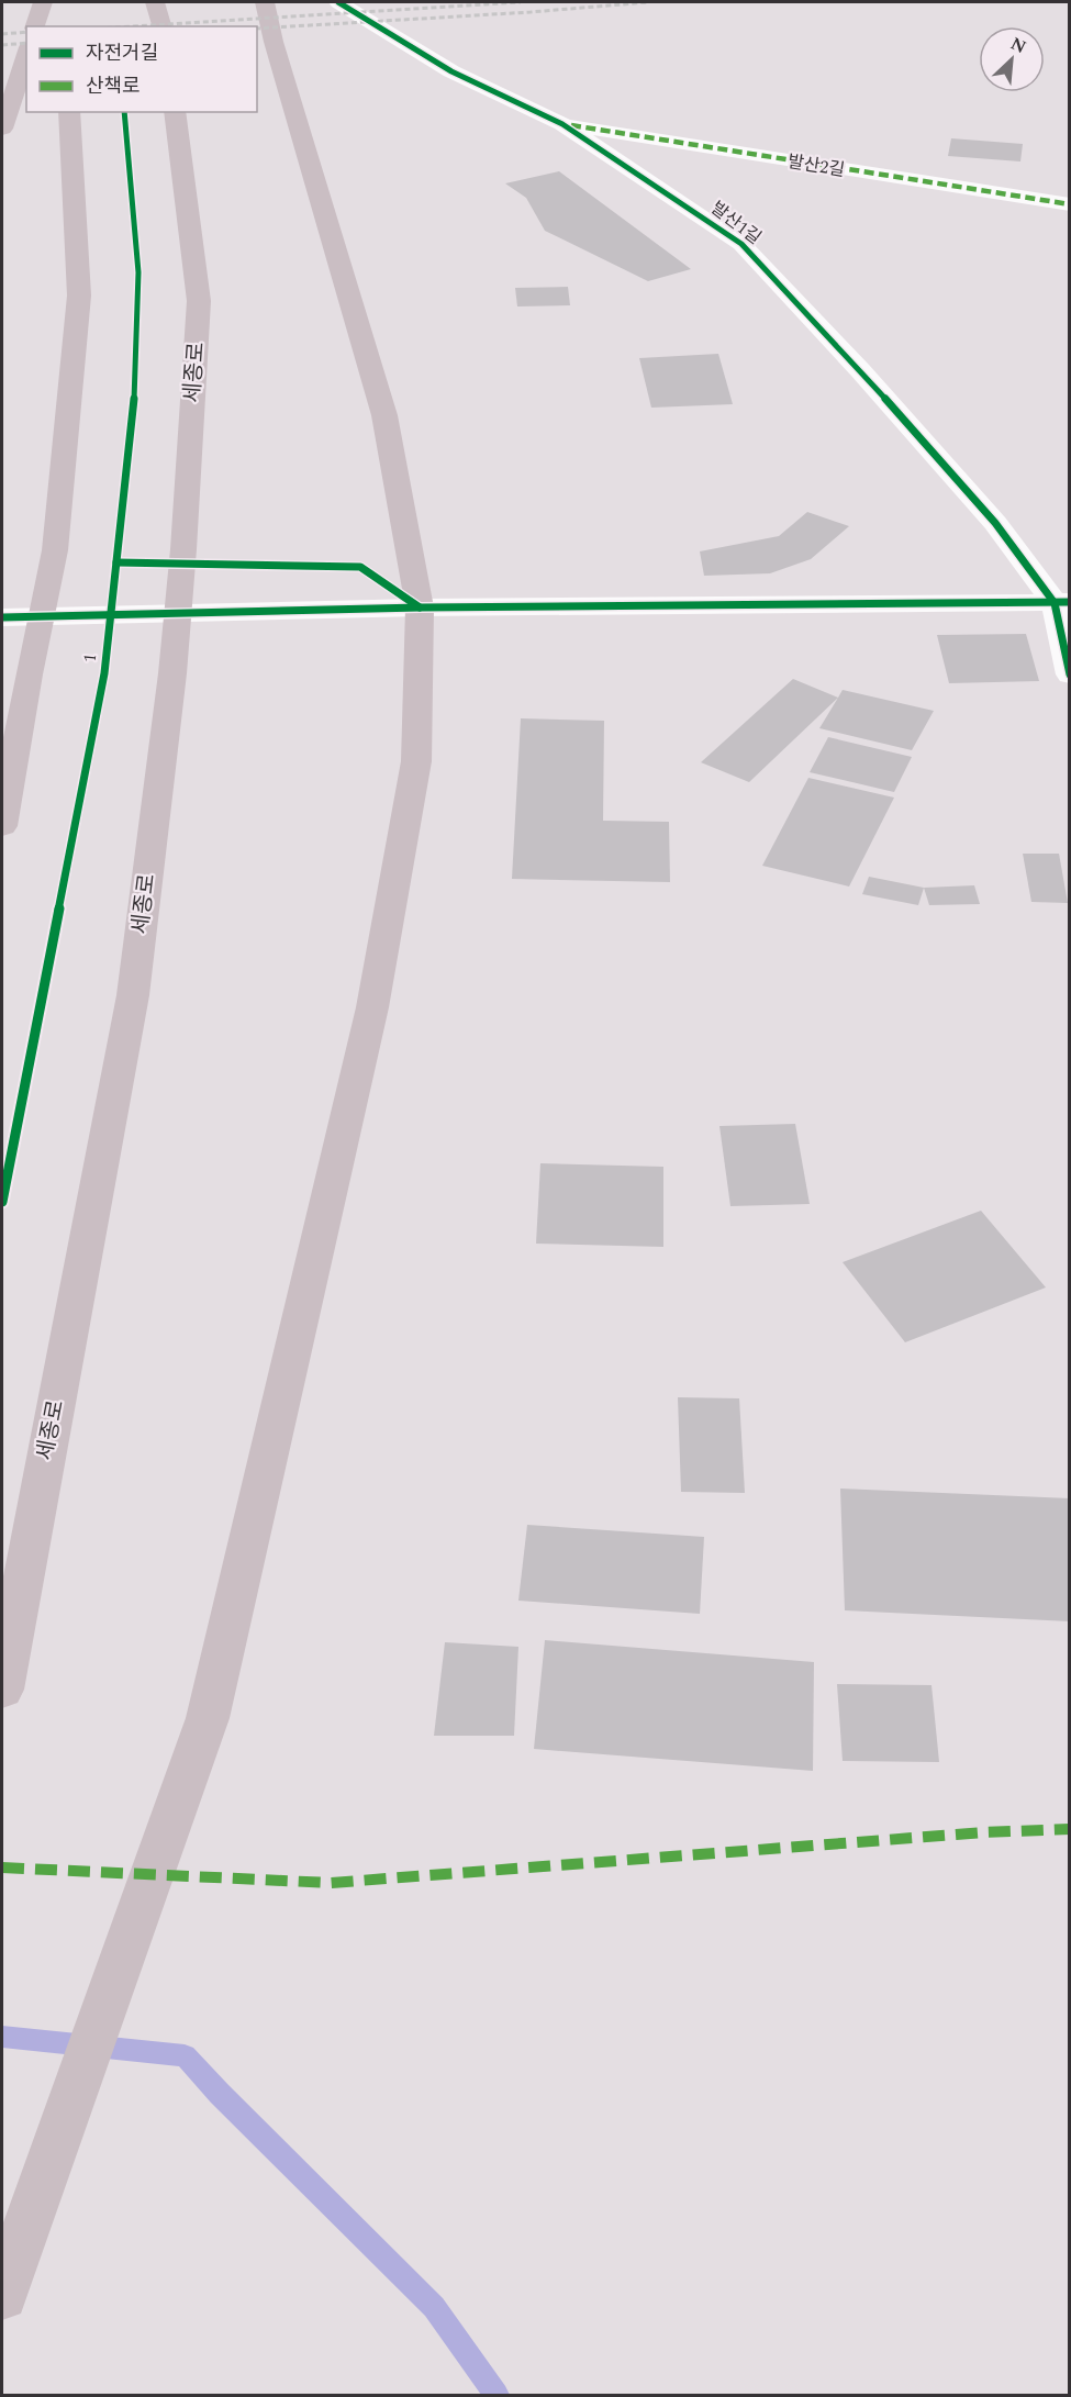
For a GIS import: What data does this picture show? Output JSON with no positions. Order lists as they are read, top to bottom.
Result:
{
  "streets": {
    "highway": ["세종로"],
    "street": ["발산2길", "발산1길"],
    "cycle path": ["1"]
  },
  "crossings": [
    ["발산2길", "발산1길"]
  ],
  "legend": ["자전거길", "산책로"],
  "north": "top right"
}
